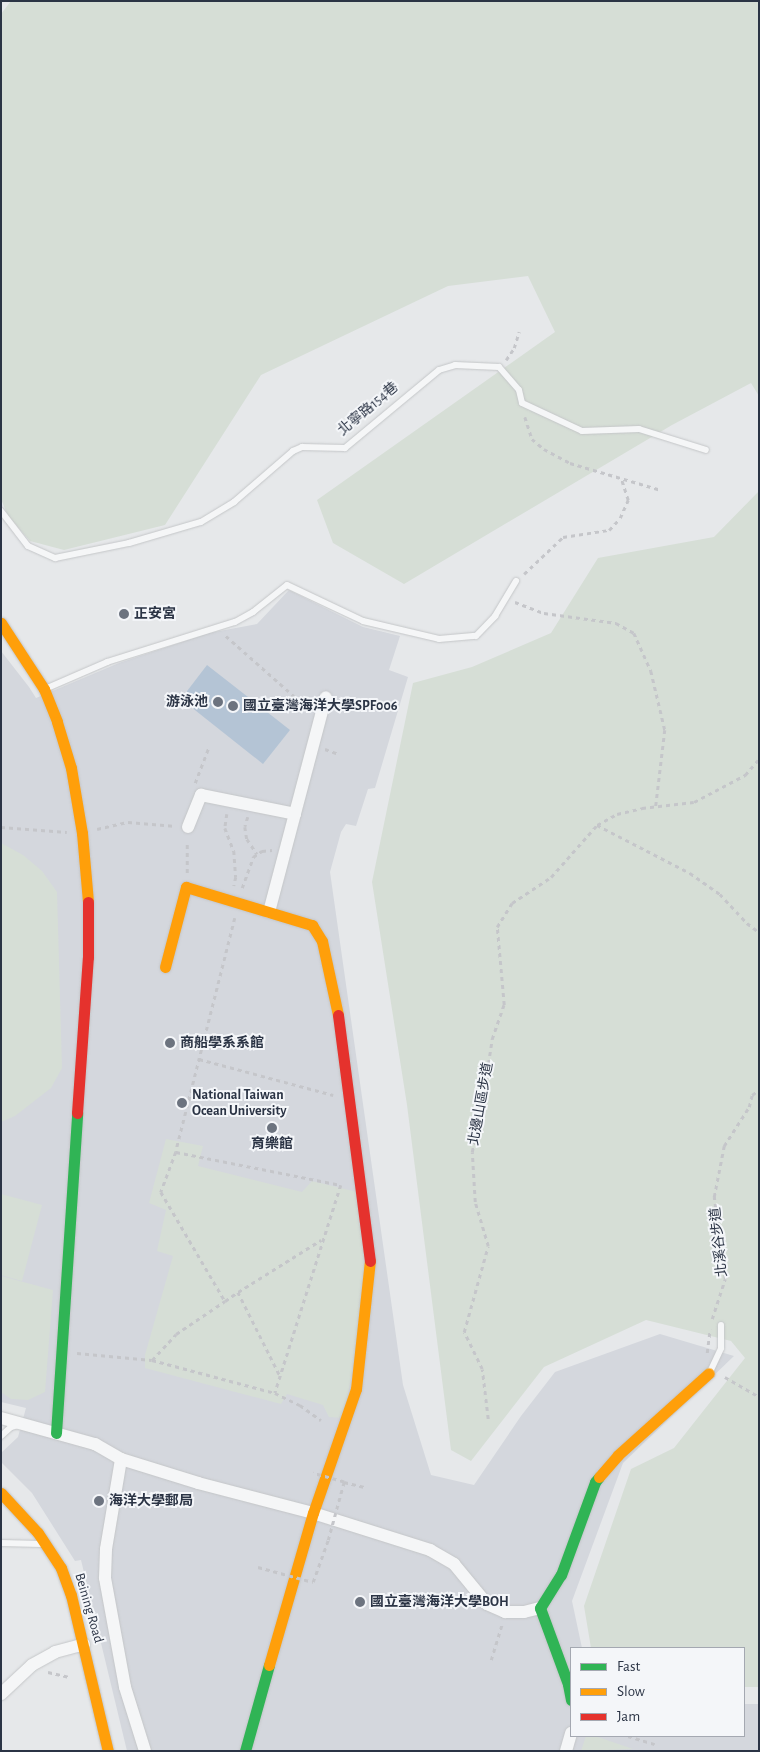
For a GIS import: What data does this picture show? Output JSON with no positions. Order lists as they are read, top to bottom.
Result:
{
  "streets": {
    "street": ["Beining Road"],
    "lane": ["北寧路154巷"],
    "path": ["北邊山區步道", "北溪谷步道"]
  },
  "places": [
    "正安宮",
    "游泳池",
    "國立臺灣海洋大學SPF006",
    "商船學系系館",
    "National Taiwan Ocean University",
    "育樂館",
    "海洋大學郵局",
    "國立臺灣海洋大學BOH"
  ],
  "legend": ["Fast", "Slow", "Jam"]
}
